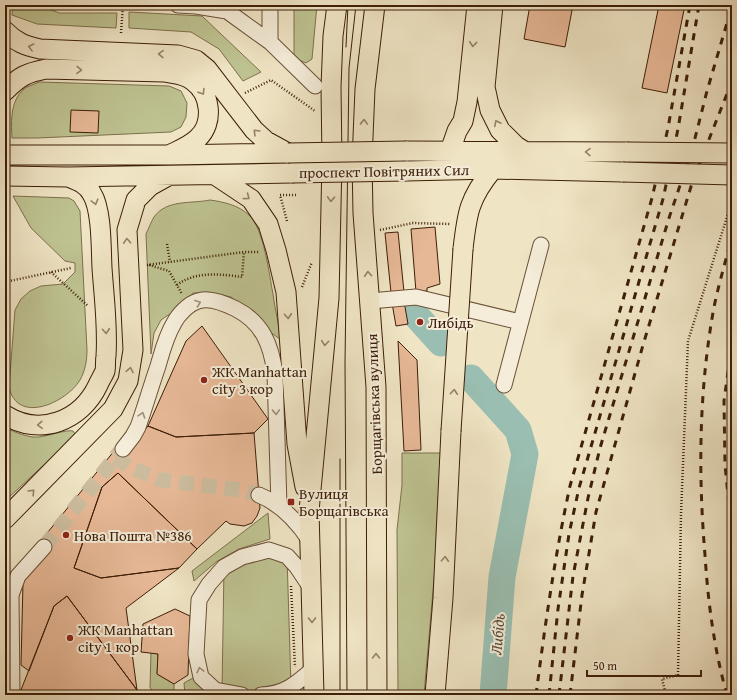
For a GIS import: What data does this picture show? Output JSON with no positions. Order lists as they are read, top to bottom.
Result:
{
  "streets": {
    "main road": ["проспект Повітряних Сил", "Борщагівська вулиця"]
  },
  "water": ["Либідь"],
  "places": {
    "other": [
      "Либідь",
      "ЖК Manhattan city 3 кор",
      "Нова Пошта №386",
      "ЖК Manhattan city 1 кор"
    ],
    "transit": ["Вулиця Борщагівська"]
  },
  "scale_bar": "50 m"
}
